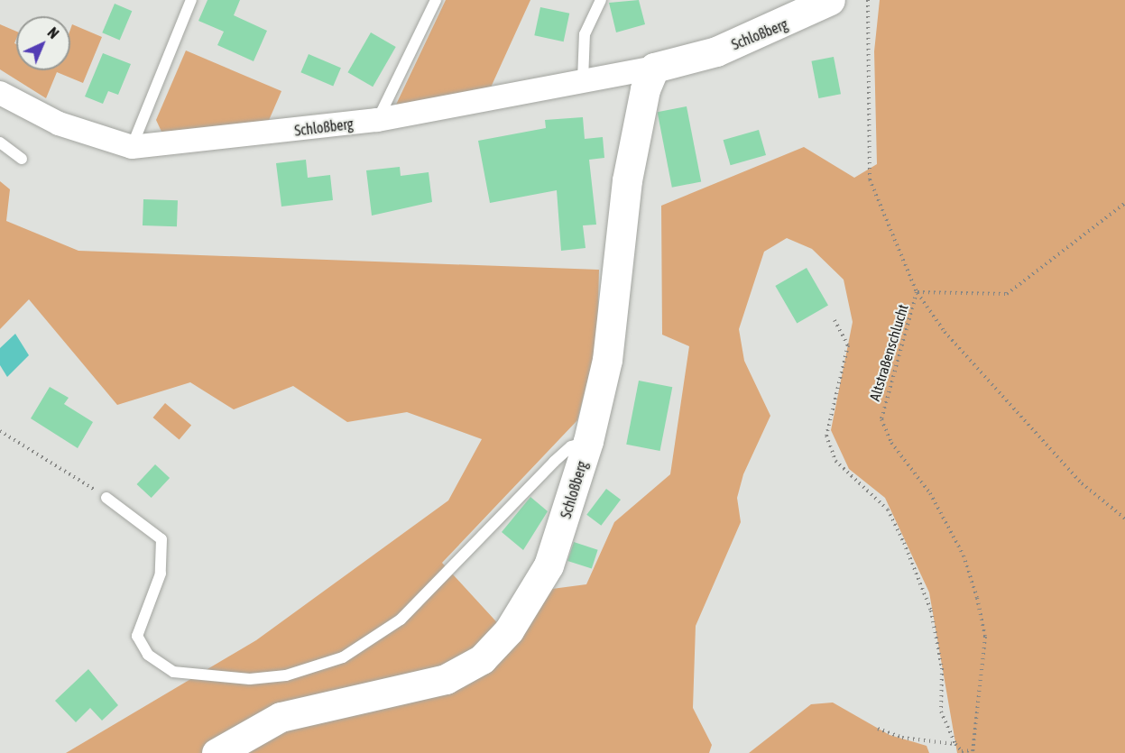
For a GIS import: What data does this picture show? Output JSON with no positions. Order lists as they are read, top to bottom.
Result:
{
  "streets": {
    "street": ["Schloßberg"],
    "path": ["Altstraßenschlucht"]
  },
  "north": "top right"
}
